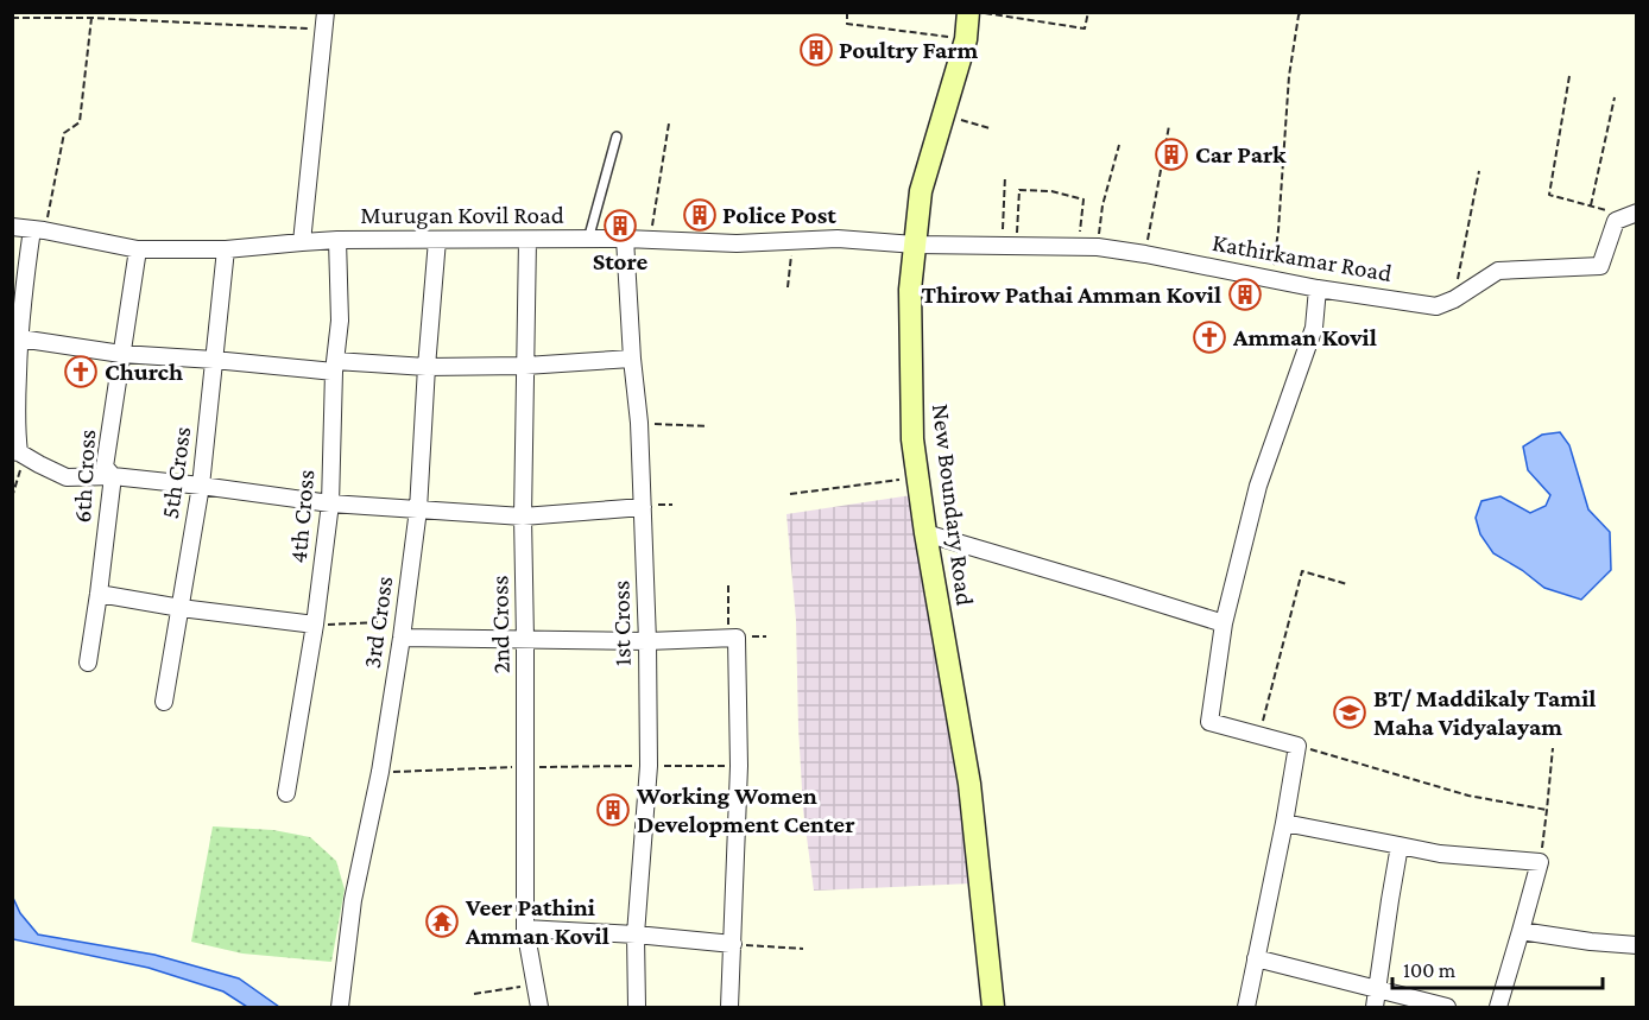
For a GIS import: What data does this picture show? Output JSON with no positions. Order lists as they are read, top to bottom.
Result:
{
  "streets": {
    "street": [
      "Murugan Kovil Road",
      "Kathirkamar Road",
      "5th Cross",
      "6th Cross",
      "New Boundary Road",
      "4th Cross",
      "3rd Cross",
      "1st Cross",
      "2nd Cross"
    ]
  },
  "crossings": [
    ["Murugan Kovil Road", "Kathirkamar Road"],
    ["Murugan Kovil Road", "5th Cross"],
    ["Murugan Kovil Road", "6th Cross"],
    ["Murugan Kovil Road", "New Boundary Road"],
    ["Murugan Kovil Road", "4th Cross"],
    ["Murugan Kovil Road", "3rd Cross"],
    ["Murugan Kovil Road", "1st Cross"],
    ["Murugan Kovil Road", "2nd Cross"],
    ["Kathirkamar Road", "New Boundary Road"]
  ],
  "places": {
    "building": [
      "Poultry Farm",
      "Car Park",
      "Police Post",
      "Store",
      "Thirow Pathai Amman Kovil",
      "Working Women Development Center"
    ],
    "church": ["Amman Kovil", "Church"],
    "school or university": ["BT/ Maddikaly Tamil Maha Vidyalayam"],
    "temple": ["Veer Pathini Amman Kovil"]
  },
  "scale_bar": "100 m"
}
